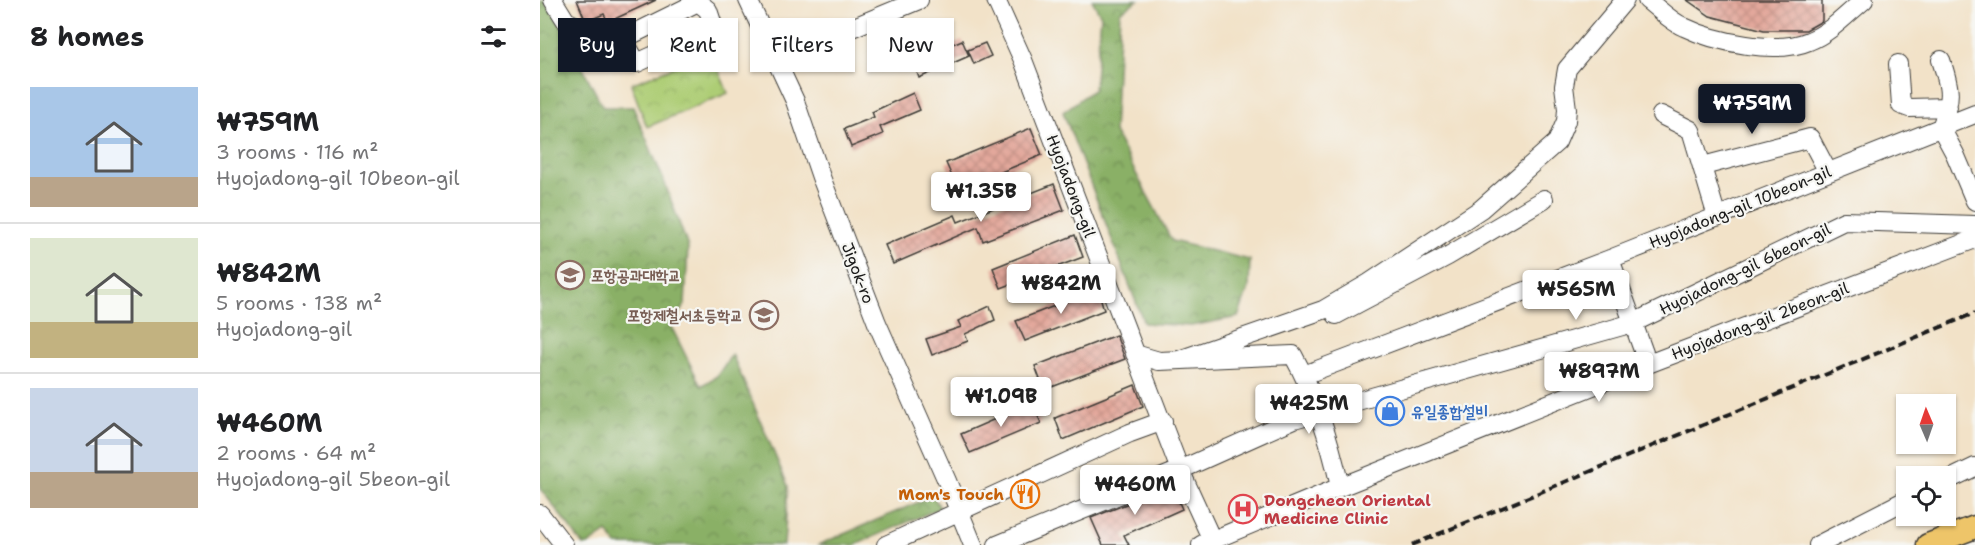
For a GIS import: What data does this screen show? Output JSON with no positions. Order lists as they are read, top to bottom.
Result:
{
  "streets": {
    "street": [
      "Hyojadong-gil",
      "Hyojadong-gil 10beon-gil",
      "Hyojadong-gil 6beon-gil",
      "Jigok-ro",
      "Hyojadong-gil 2beon-gil"
    ]
  },
  "crossings": [
    ["Hyojadong-gil", "Hyojadong-gil 6beon-gil"],
    ["Hyojadong-gil", "Hyojadong-gil 2beon-gil"]
  ],
  "places": {
    "school or university": ["포항공과대학교", "포항제철서초등학교"],
    "shop": ["유일종합설비"],
    "restaurant": ["Mom's Touch"],
    "hospital": ["Dongcheon Oriental Medicine Clinic"]
  },
  "north": "top",
  "page": {
    "heading": "8 homes",
    "chip": [
      "Buy",
      "Rent",
      "Filters",
      "New"
    ],
    "list": [
      {
        "name": "₩759M",
        "note": "3 rooms · 116 m² · Hyojadong-gil 10beon-gil"
      },
      {
        "name": "₩842M",
        "note": "5 rooms · 138 m² · Hyojadong-gil"
      },
      {
        "name": "₩460M",
        "note": "2 rooms · 64 m² · Hyojadong-gil 5beon-gil"
      }
    ],
    "price": [
      "₩759M",
      "₩1.35B",
      "₩842M",
      "₩565M",
      "₩897M",
      "₩1.09B",
      "₩425M",
      "₩460M"
    ]
  }
}
